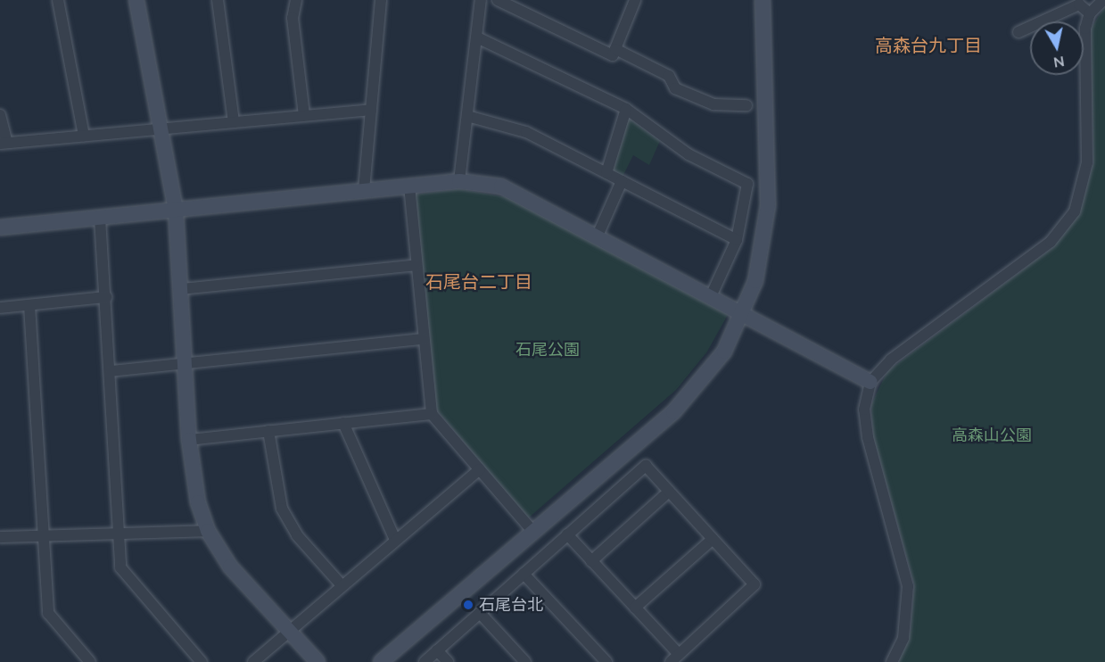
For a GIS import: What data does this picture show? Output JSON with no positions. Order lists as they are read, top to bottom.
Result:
{
  "districts": ["高森台九丁目", "石尾台二丁目"],
  "parks": ["石尾公園", "高森山公園"],
  "places": ["石尾台北"],
  "north": "bottom"
}
